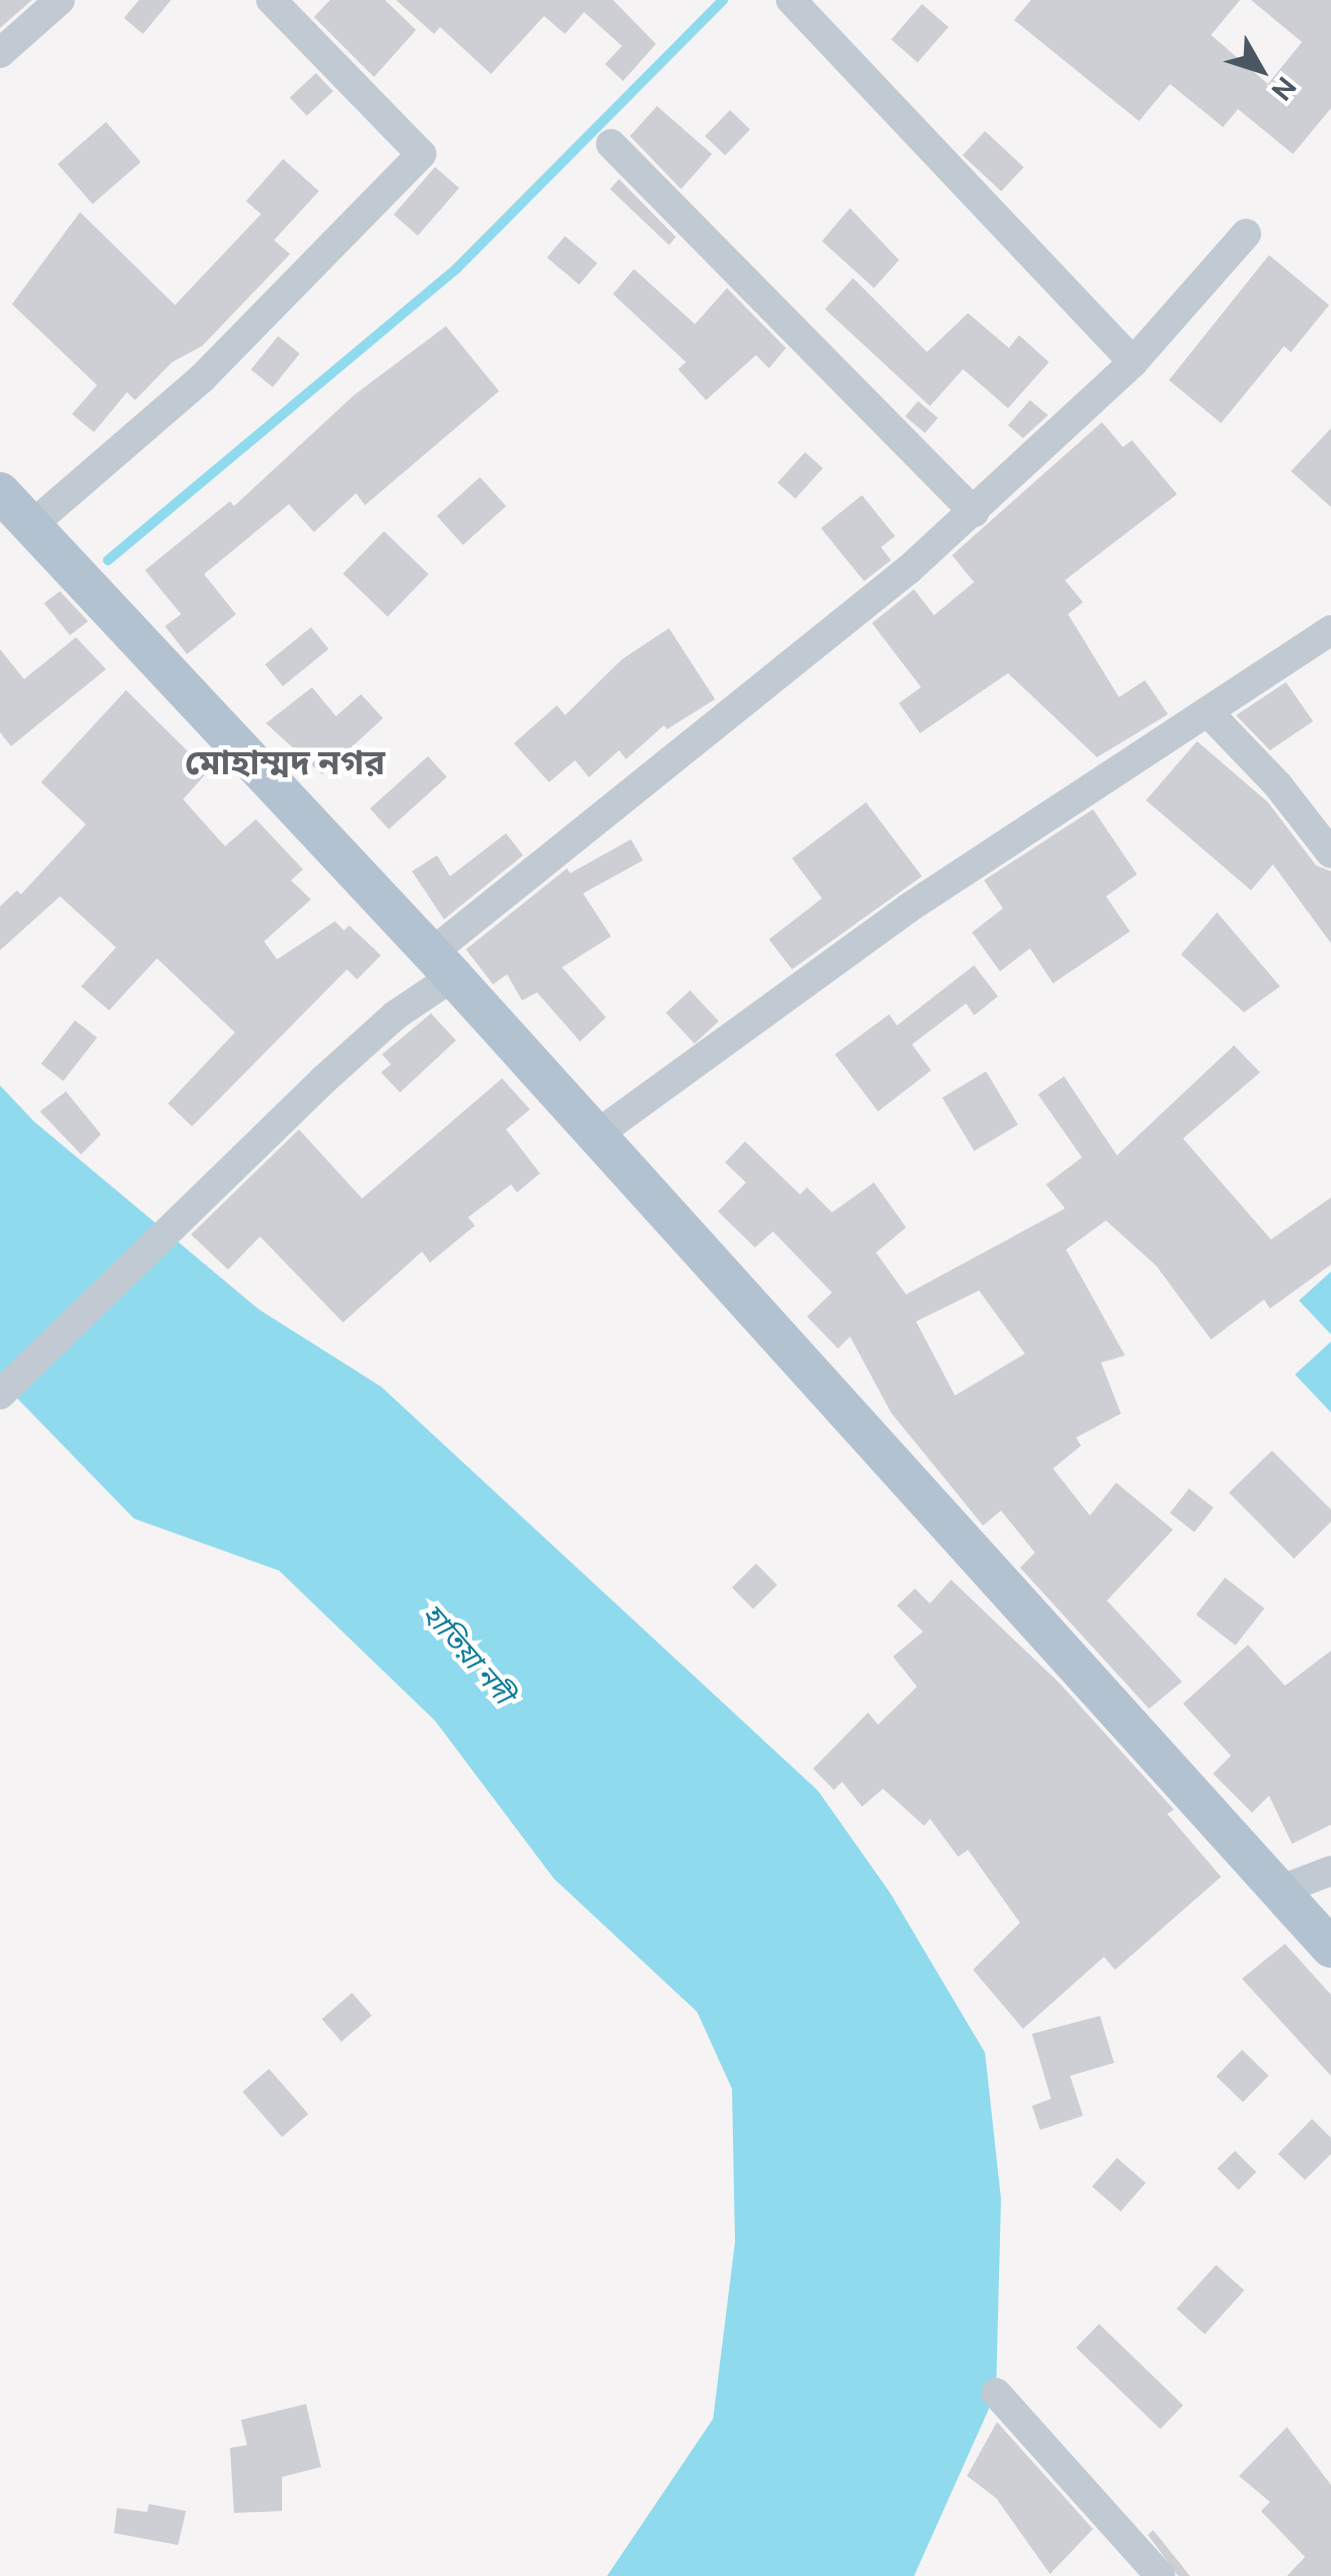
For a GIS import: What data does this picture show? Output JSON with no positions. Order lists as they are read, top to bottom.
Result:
{
  "districts": ["মোহাম্মদ নগর"],
  "water": ["হাতিয়া নদী"],
  "north": "bottom right"
}
